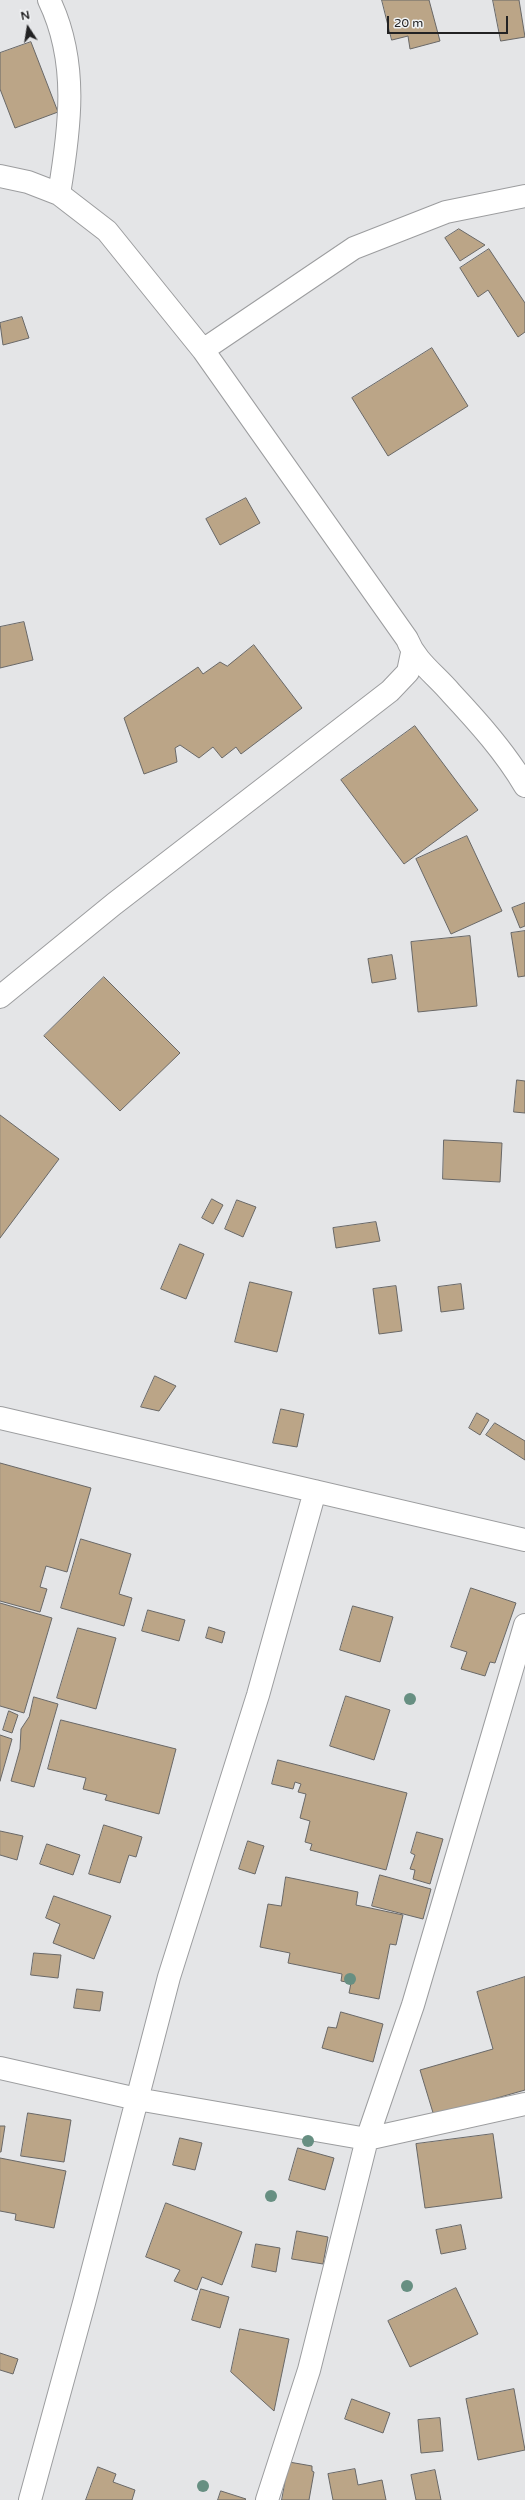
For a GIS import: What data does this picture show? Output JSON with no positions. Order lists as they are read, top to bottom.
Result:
{
  "scale_bar": "20 m",
  "north": "top"
}
